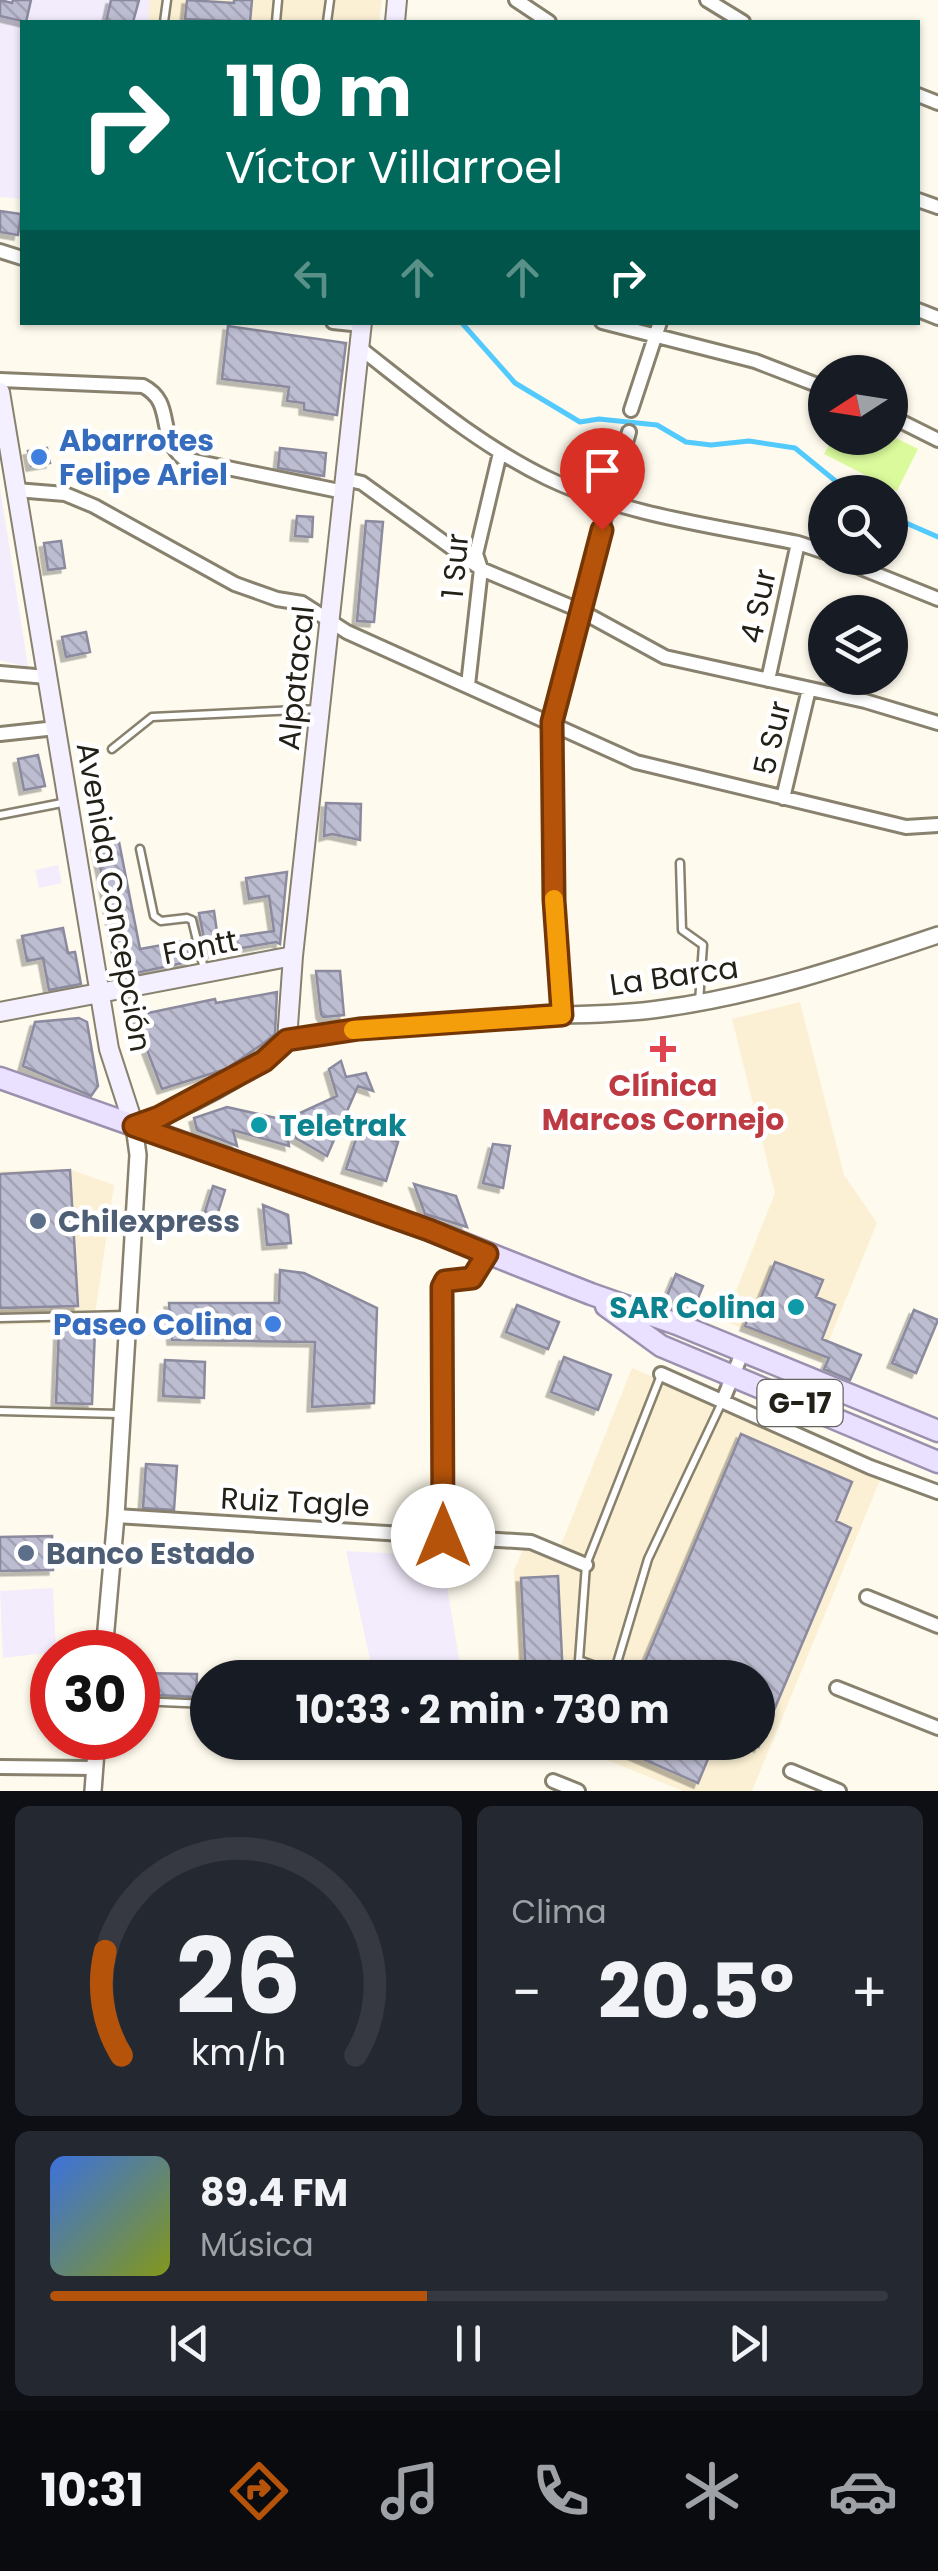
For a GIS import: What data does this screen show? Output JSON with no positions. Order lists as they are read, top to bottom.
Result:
{
  "streets": {
    "main road": [
      "Alpatacal",
      "Avenida Concepción",
      "Fontt",
      "La Barca",
      "G-17"
    ],
    "street": [
      "1 Sur",
      "4 Sur",
      "5 Sur",
      "Ruiz Tagle"
    ]
  },
  "crossings": [
    ["Alpatacal", "Fontt"],
    ["Alpatacal", "La Barca"],
    ["Avenida Concepción", "Fontt"],
    ["Avenida Concepción", "La Barca"],
    ["Avenida Concepción", "G-17"],
    ["Avenida Concepción", "Ruiz Tagle"],
    ["La Barca", "G-17"]
  ],
  "places": {
    "other": [
      "Abarrotes Felipe Ariel",
      "Teletrak",
      "Chilexpress",
      "SAR Colina",
      "Paseo Colina",
      "Banco Estado"
    ],
    "health": ["Clínica Marcos Cornejo"]
  },
  "north": "left",
  "page": {
    "turn": ["110 m", "Víctor Villarroel"],
    "limit": "30",
    "trip": "10:33 · 2 min · 730 m",
    "tile": "Clima",
    "heat": ["−", "20.5°", "+"],
    "song": ["89.4 FM", "Música"],
    "tabs": "10:31",
    "gauge": ["26", "km/h"]
  }
}
